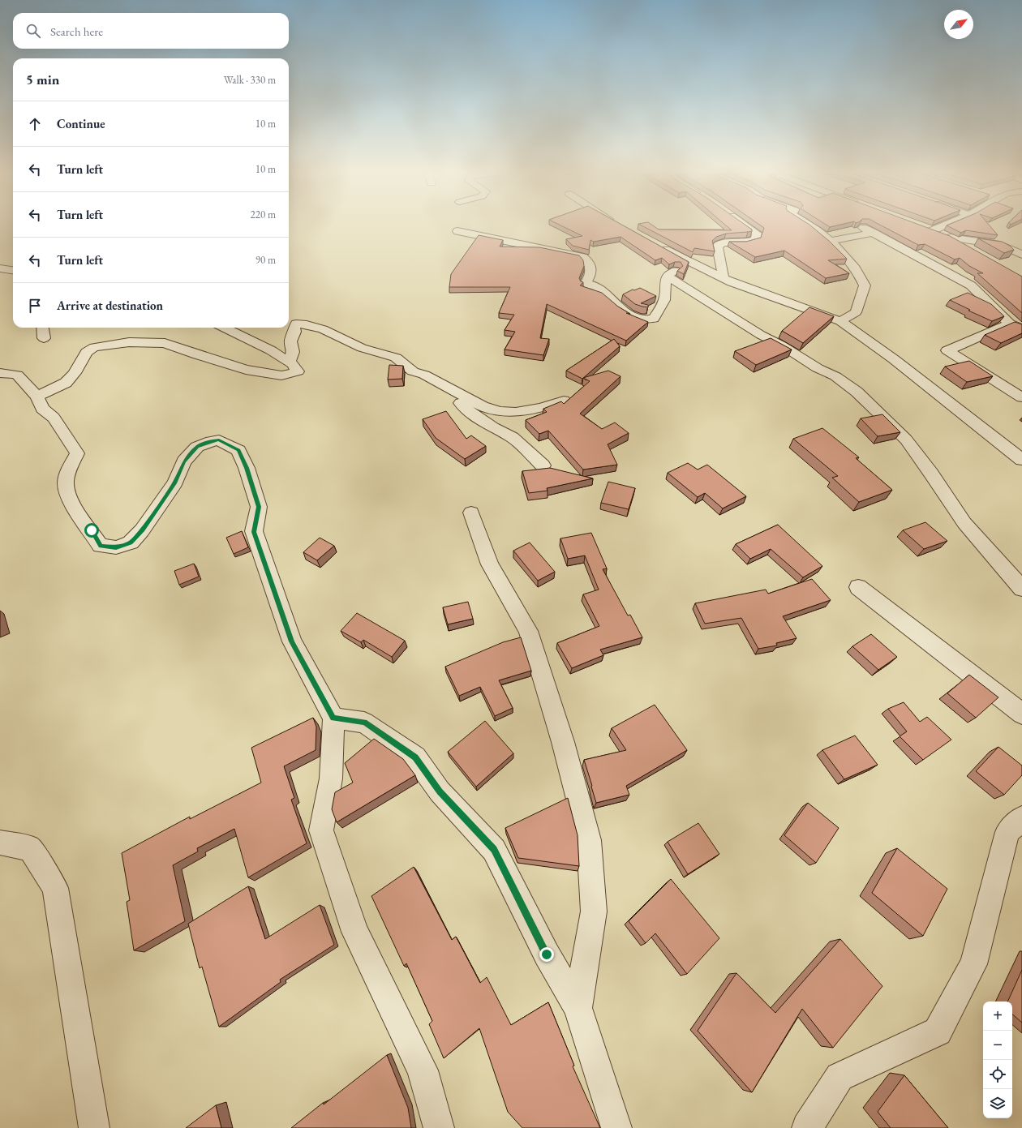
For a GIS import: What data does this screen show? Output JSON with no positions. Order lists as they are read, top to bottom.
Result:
{
  "north": "top right",
  "page": {
    "search": "Search here",
    "heading": ["5 min", "Walk · 330 m"],
    "list": [
      ["Continue", "10 m"],
      ["Turn left", "10 m"],
      ["Turn left", "220 m"],
      ["Turn left", "90 m"],
      "Arrive at destination"
    ],
    "map_buttons": ["+", "−"]
  }
}
